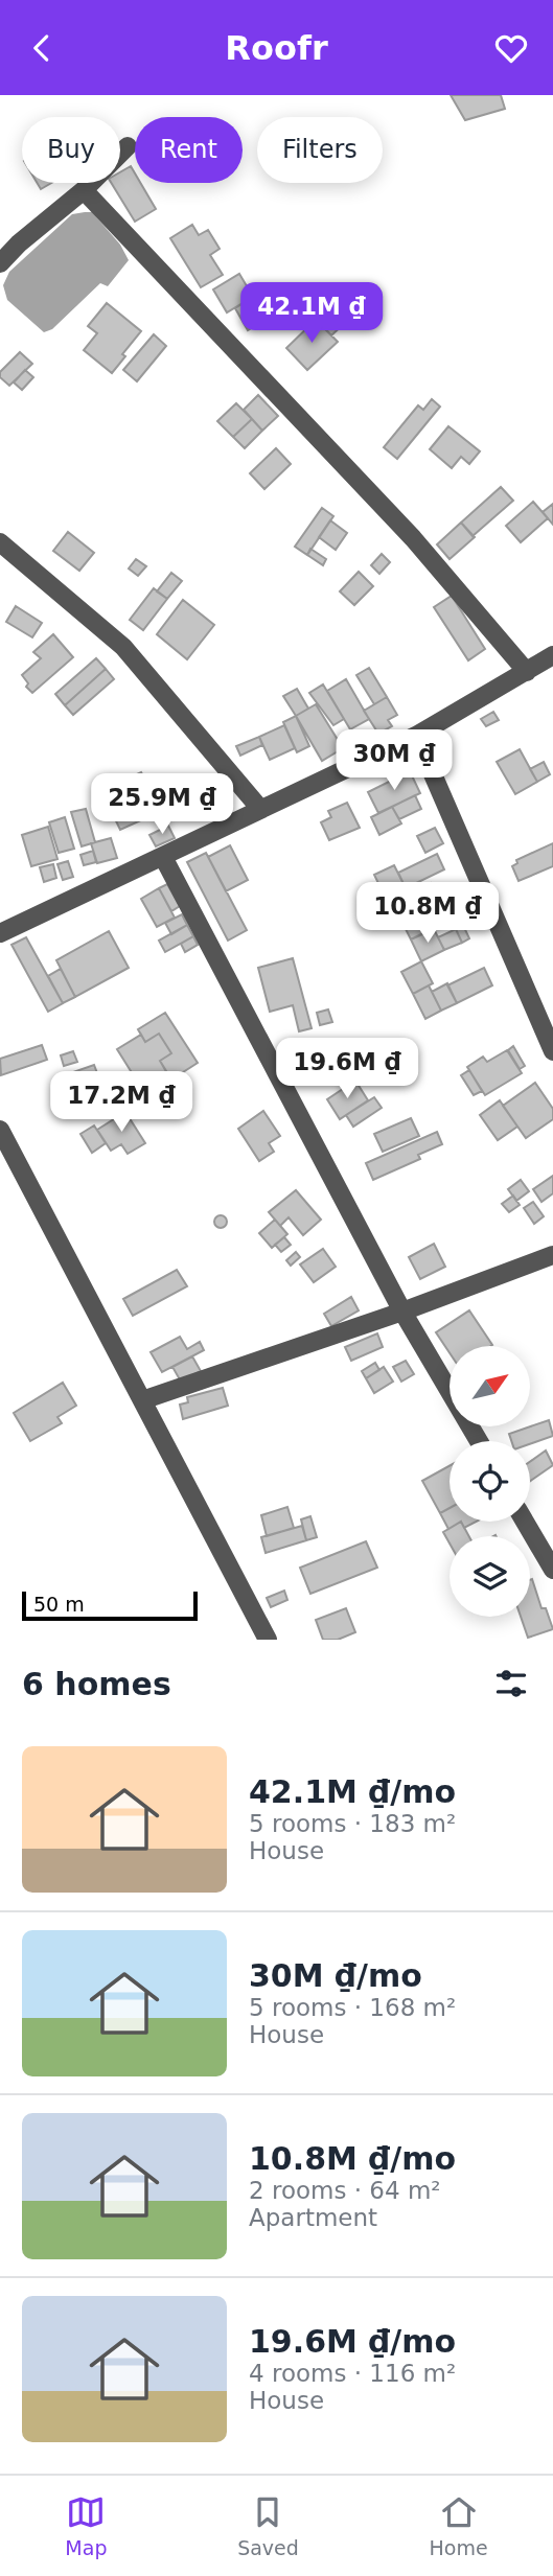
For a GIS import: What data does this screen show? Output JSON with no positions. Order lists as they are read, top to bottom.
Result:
{
  "scale_bar": "50 m",
  "north": "top right",
  "page": {
    "header": "Roofr",
    "chip": ["Buy", "Rent", "Filters"],
    "price": [
      "42.1M ₫",
      "30M ₫",
      "25.9M ₫",
      "10.8M ₫",
      "19.6M ₫",
      "17.2M ₫"
    ],
    "scale": "50 m",
    "heading": "6 homes",
    "list": [
      {
        "name": "42.1M ₫/mo",
        "note": "5 rooms · 183 m² · House"
      },
      {
        "name": "30M ₫/mo",
        "note": "5 rooms · 168 m² · House"
      },
      {
        "name": "10.8M ₫/mo",
        "note": "2 rooms · 64 m² · Apartment"
      },
      {
        "name": "19.6M ₫/mo",
        "note": "4 rooms · 116 m² · House"
      }
    ],
    "tabs": ["Map", "Saved", "Home"]
  }
}
